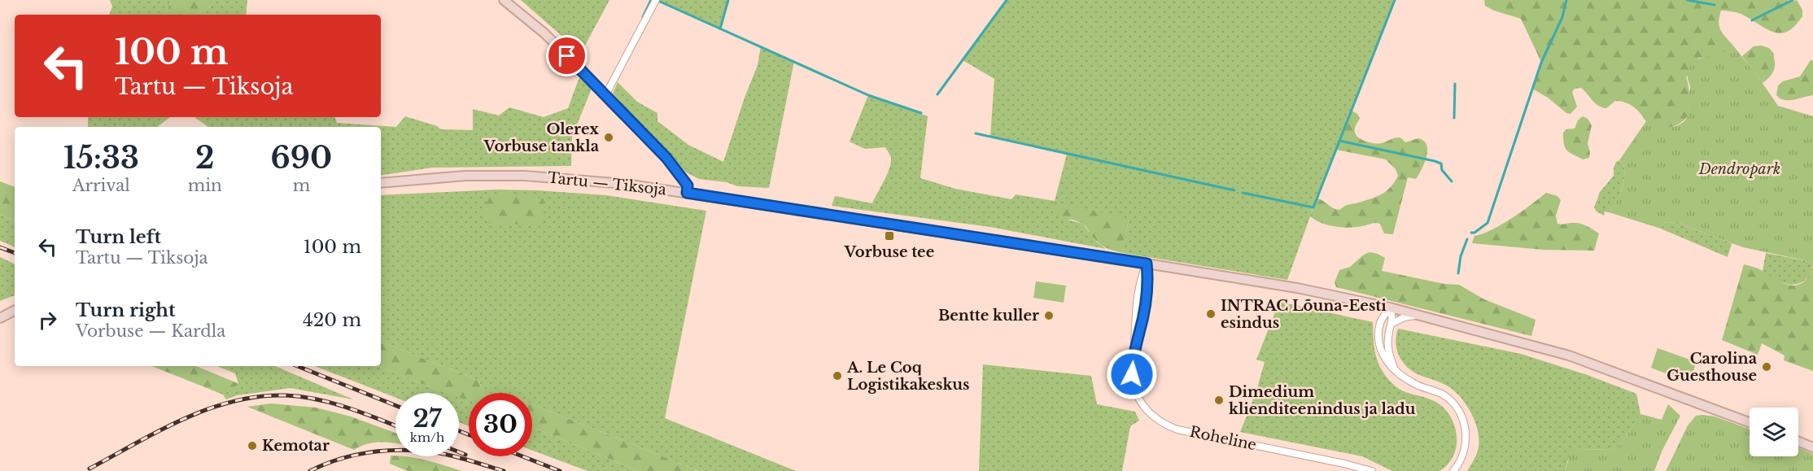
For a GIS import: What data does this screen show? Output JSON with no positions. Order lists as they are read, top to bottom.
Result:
{
  "streets": {
    "main road": ["Tartu — Tiksoja"],
    "street": ["Roheline"]
  },
  "crossings": [
    ["Tartu — Tiksoja", "Roheline"]
  ],
  "parks": ["Dendropark"],
  "places": {
    "other": [
      "Olerex Vorbuse tankla",
      "INTRAC Lõuna-Eesti esindus",
      "Bentte kuller",
      "Carolina Guesthouse",
      "A. Le Coq Logistikakeskus",
      "Dimedium klienditeenindus ja ladu",
      "Kemotar"
    ],
    "transit": ["Vorbuse tee"]
  },
  "page": {
    "turn": ["100 m", "Tartu — Tiksoja"],
    "eta": [
      "15:33",
      "Arrival",
      "2",
      "min",
      "690",
      "m"
    ],
    "list": [
      {
        "name": "Turn left",
        "note": "Tartu — Tiksoja",
        "value": "100 m"
      },
      {
        "name": "Turn right",
        "note": "Vorbuse — Kardla",
        "value": "420 m"
      }
    ],
    "speed": "27 km/h",
    "limit": "30"
  }
}
